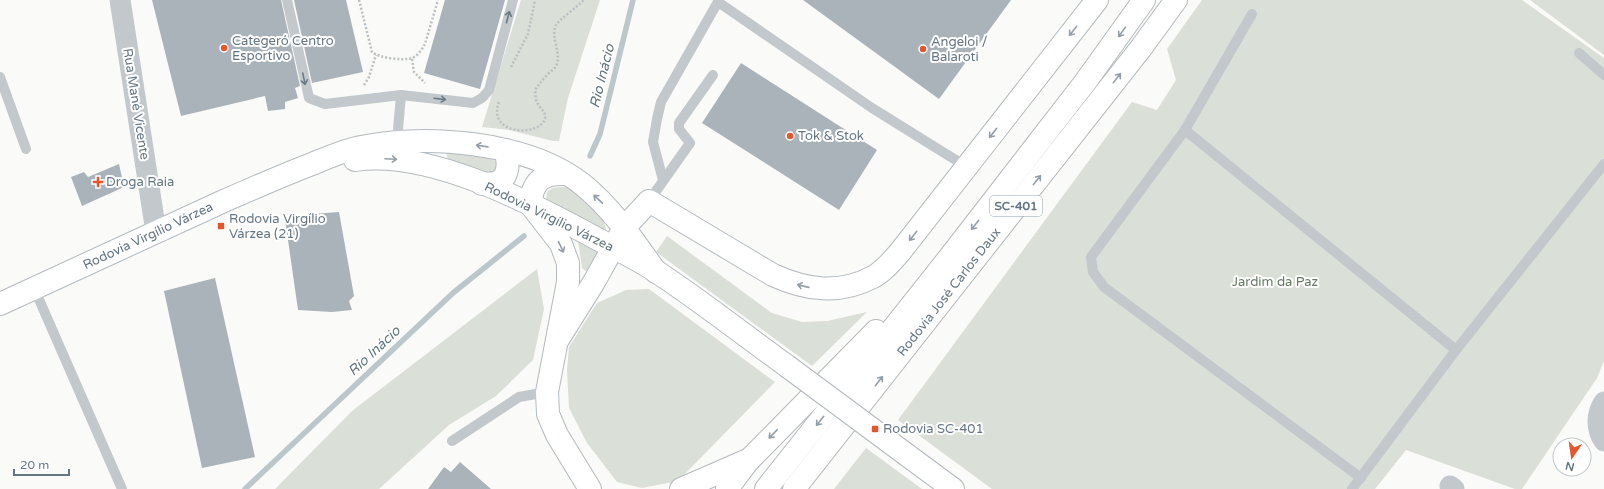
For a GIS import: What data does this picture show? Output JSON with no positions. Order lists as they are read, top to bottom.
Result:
{
  "streets": {
    "main road": ["SC-401", "Rodovia Virgílio Várzea", "Rodovia José Carlos Daux"],
    "street": ["Rua Mané Vicente"]
  },
  "crossings": [
    ["Rua Mané Vicente", "Rodovia Virgílio Várzea"]
  ],
  "water": ["Rio Inácio"],
  "parks": ["Jardim da Paz"],
  "places": {
    "other": ["Categeró Centro Esportivo", "Angeloi / Balaroti", "Tok & Stok"],
    "health": ["Droga Raia"],
    "transit": ["Rodovia Virgílio Várzea (21)", "Rodovia SC-401"]
  },
  "scale_bar": "20 m",
  "north": "bottom"
}
